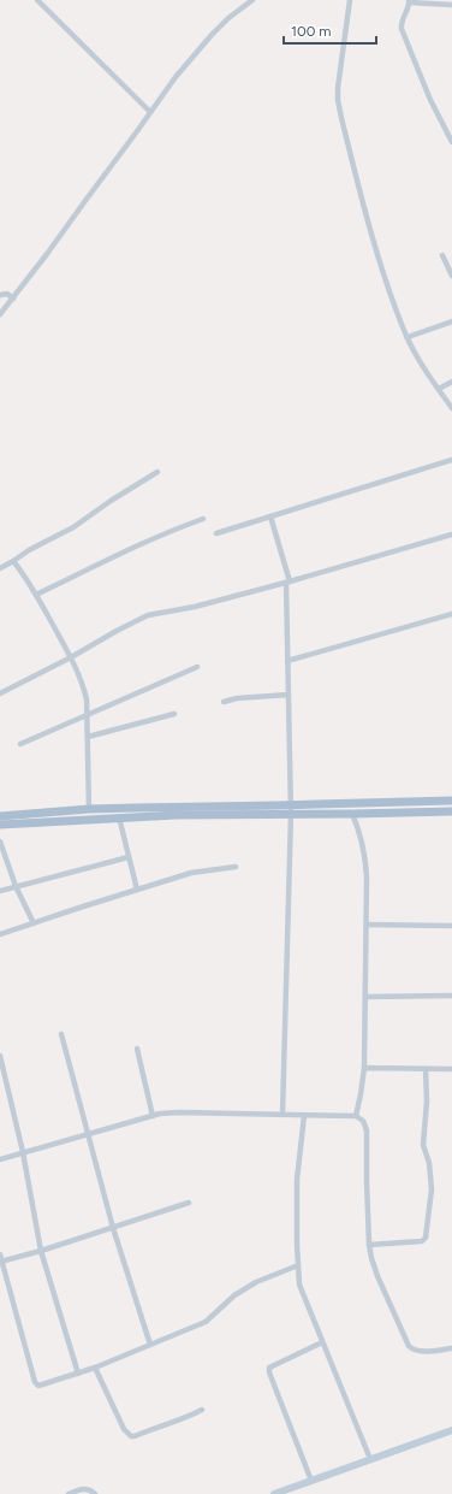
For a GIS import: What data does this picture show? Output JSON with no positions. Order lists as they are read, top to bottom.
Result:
{
  "scale_bar": "100 m"
}
